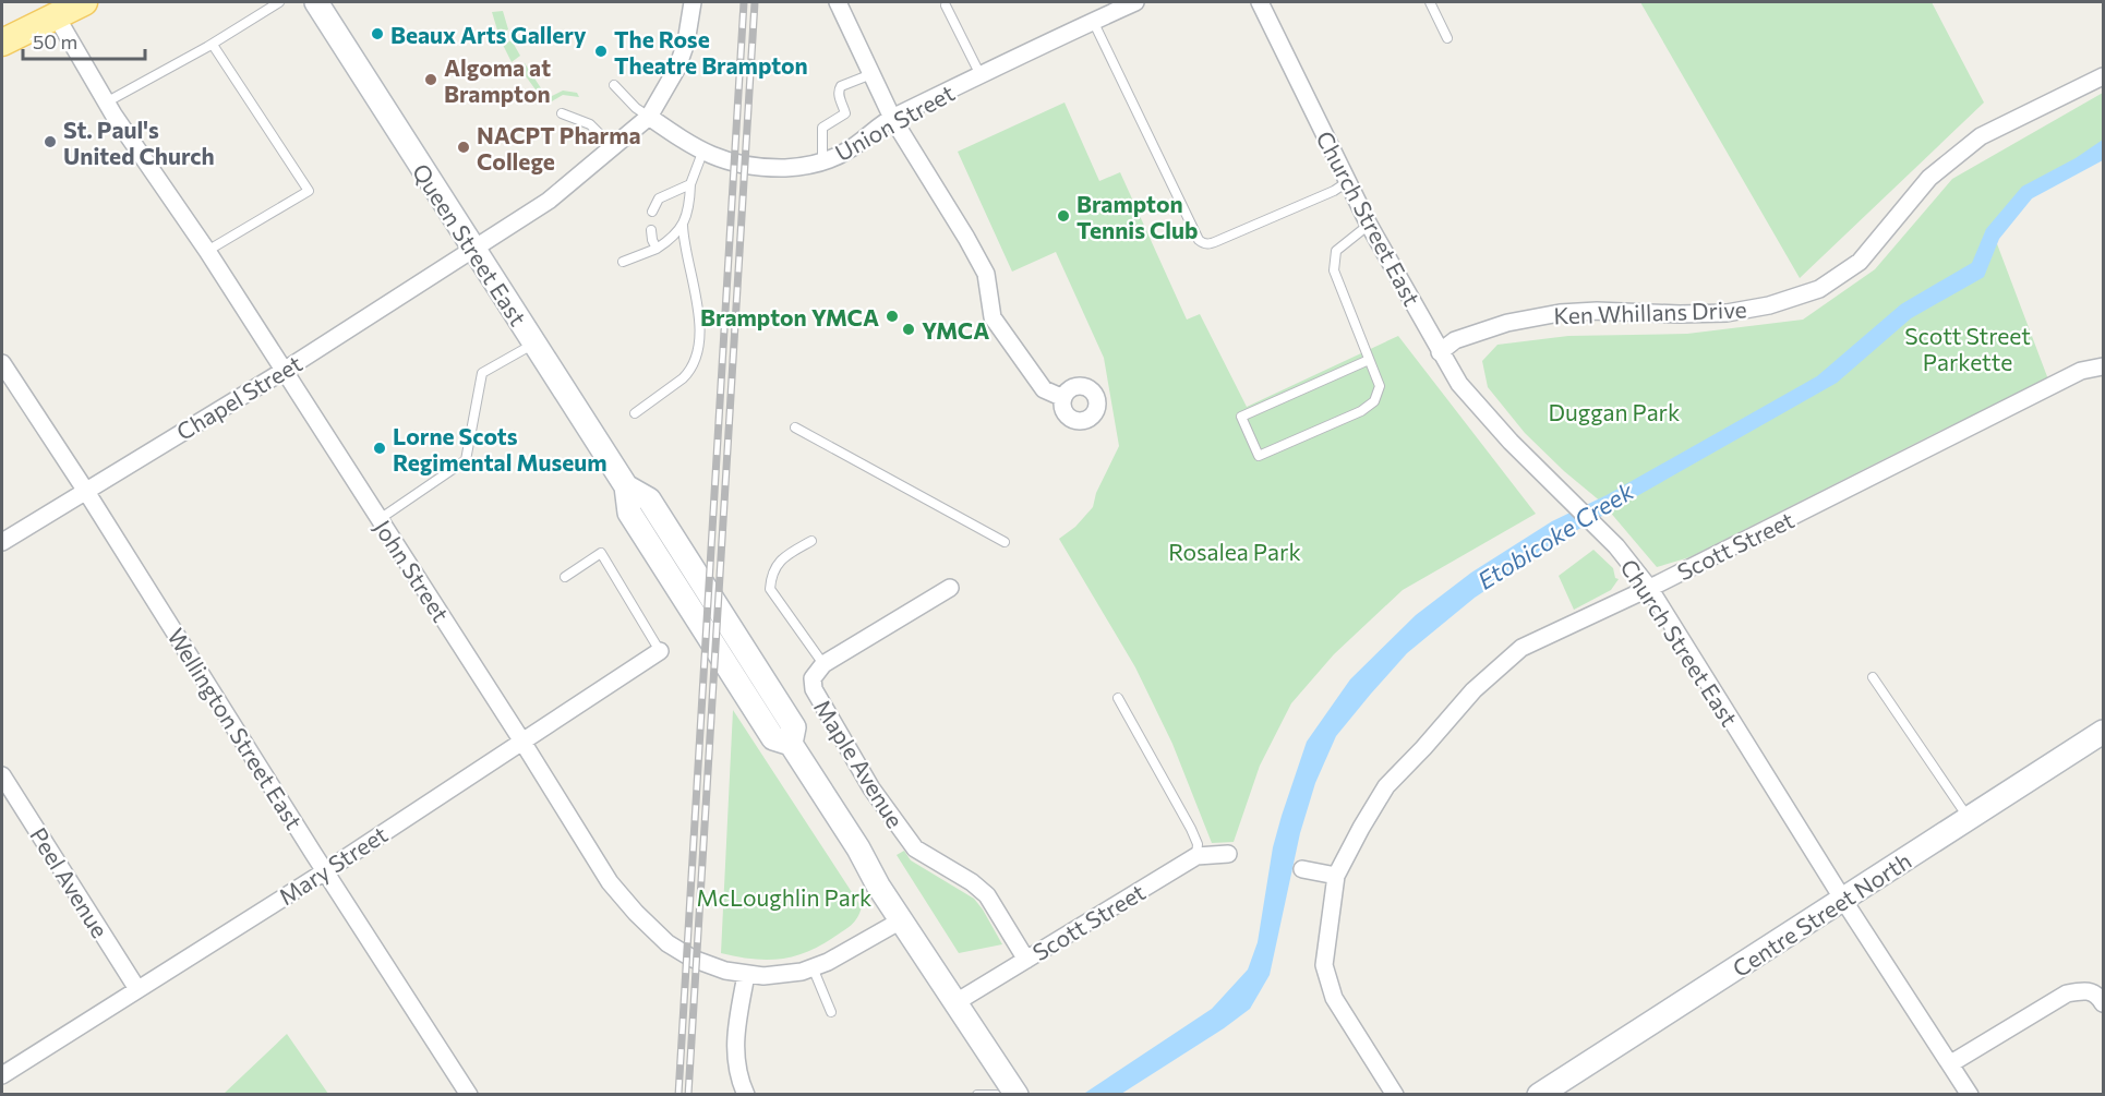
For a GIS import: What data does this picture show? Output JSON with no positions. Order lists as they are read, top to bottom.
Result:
{
  "streets": {
    "main road": ["Queen Street East", "Centre Street North"],
    "street": [
      "Union Street",
      "Church Street East",
      "Ken Whillans Drive",
      "Chapel Street",
      "Scott Street",
      "John Street",
      "Wellington Street East",
      "Maple Avenue",
      "Mary Street",
      "Peel Avenue"
    ]
  },
  "crossings": [
    ["Union Street", "Chapel Street"],
    ["Church Street East", "Ken Whillans Drive"],
    ["Church Street East", "Scott Street"],
    ["Church Street East", "Centre Street North"],
    ["Queen Street East", "Chapel Street"],
    ["Queen Street East", "Scott Street"],
    ["Queen Street East", "John Street"],
    ["Chapel Street", "John Street"],
    ["Chapel Street", "Wellington Street East"],
    ["Scott Street", "Maple Avenue"],
    ["John Street", "Mary Street"],
    ["Wellington Street East", "Mary Street"],
    ["Mary Street", "Peel Avenue"]
  ],
  "water": ["Etobicoke Creek"],
  "parks": [
    "Scott Street Parkette",
    "Duggan Park",
    "Rosalea Park",
    "McLoughlin Park"
  ],
  "places": [
    "Beaux Arts Gallery",
    "The Rose Theatre Brampton",
    "Algoma at Brampton",
    "St. Paul's United Church",
    "NACPT Pharma College",
    "Brampton Tennis Club",
    "Brampton YMCA",
    "YMCA",
    "Lorne Scots Regimental Museum"
  ],
  "scale_bar": "50 m"
}
